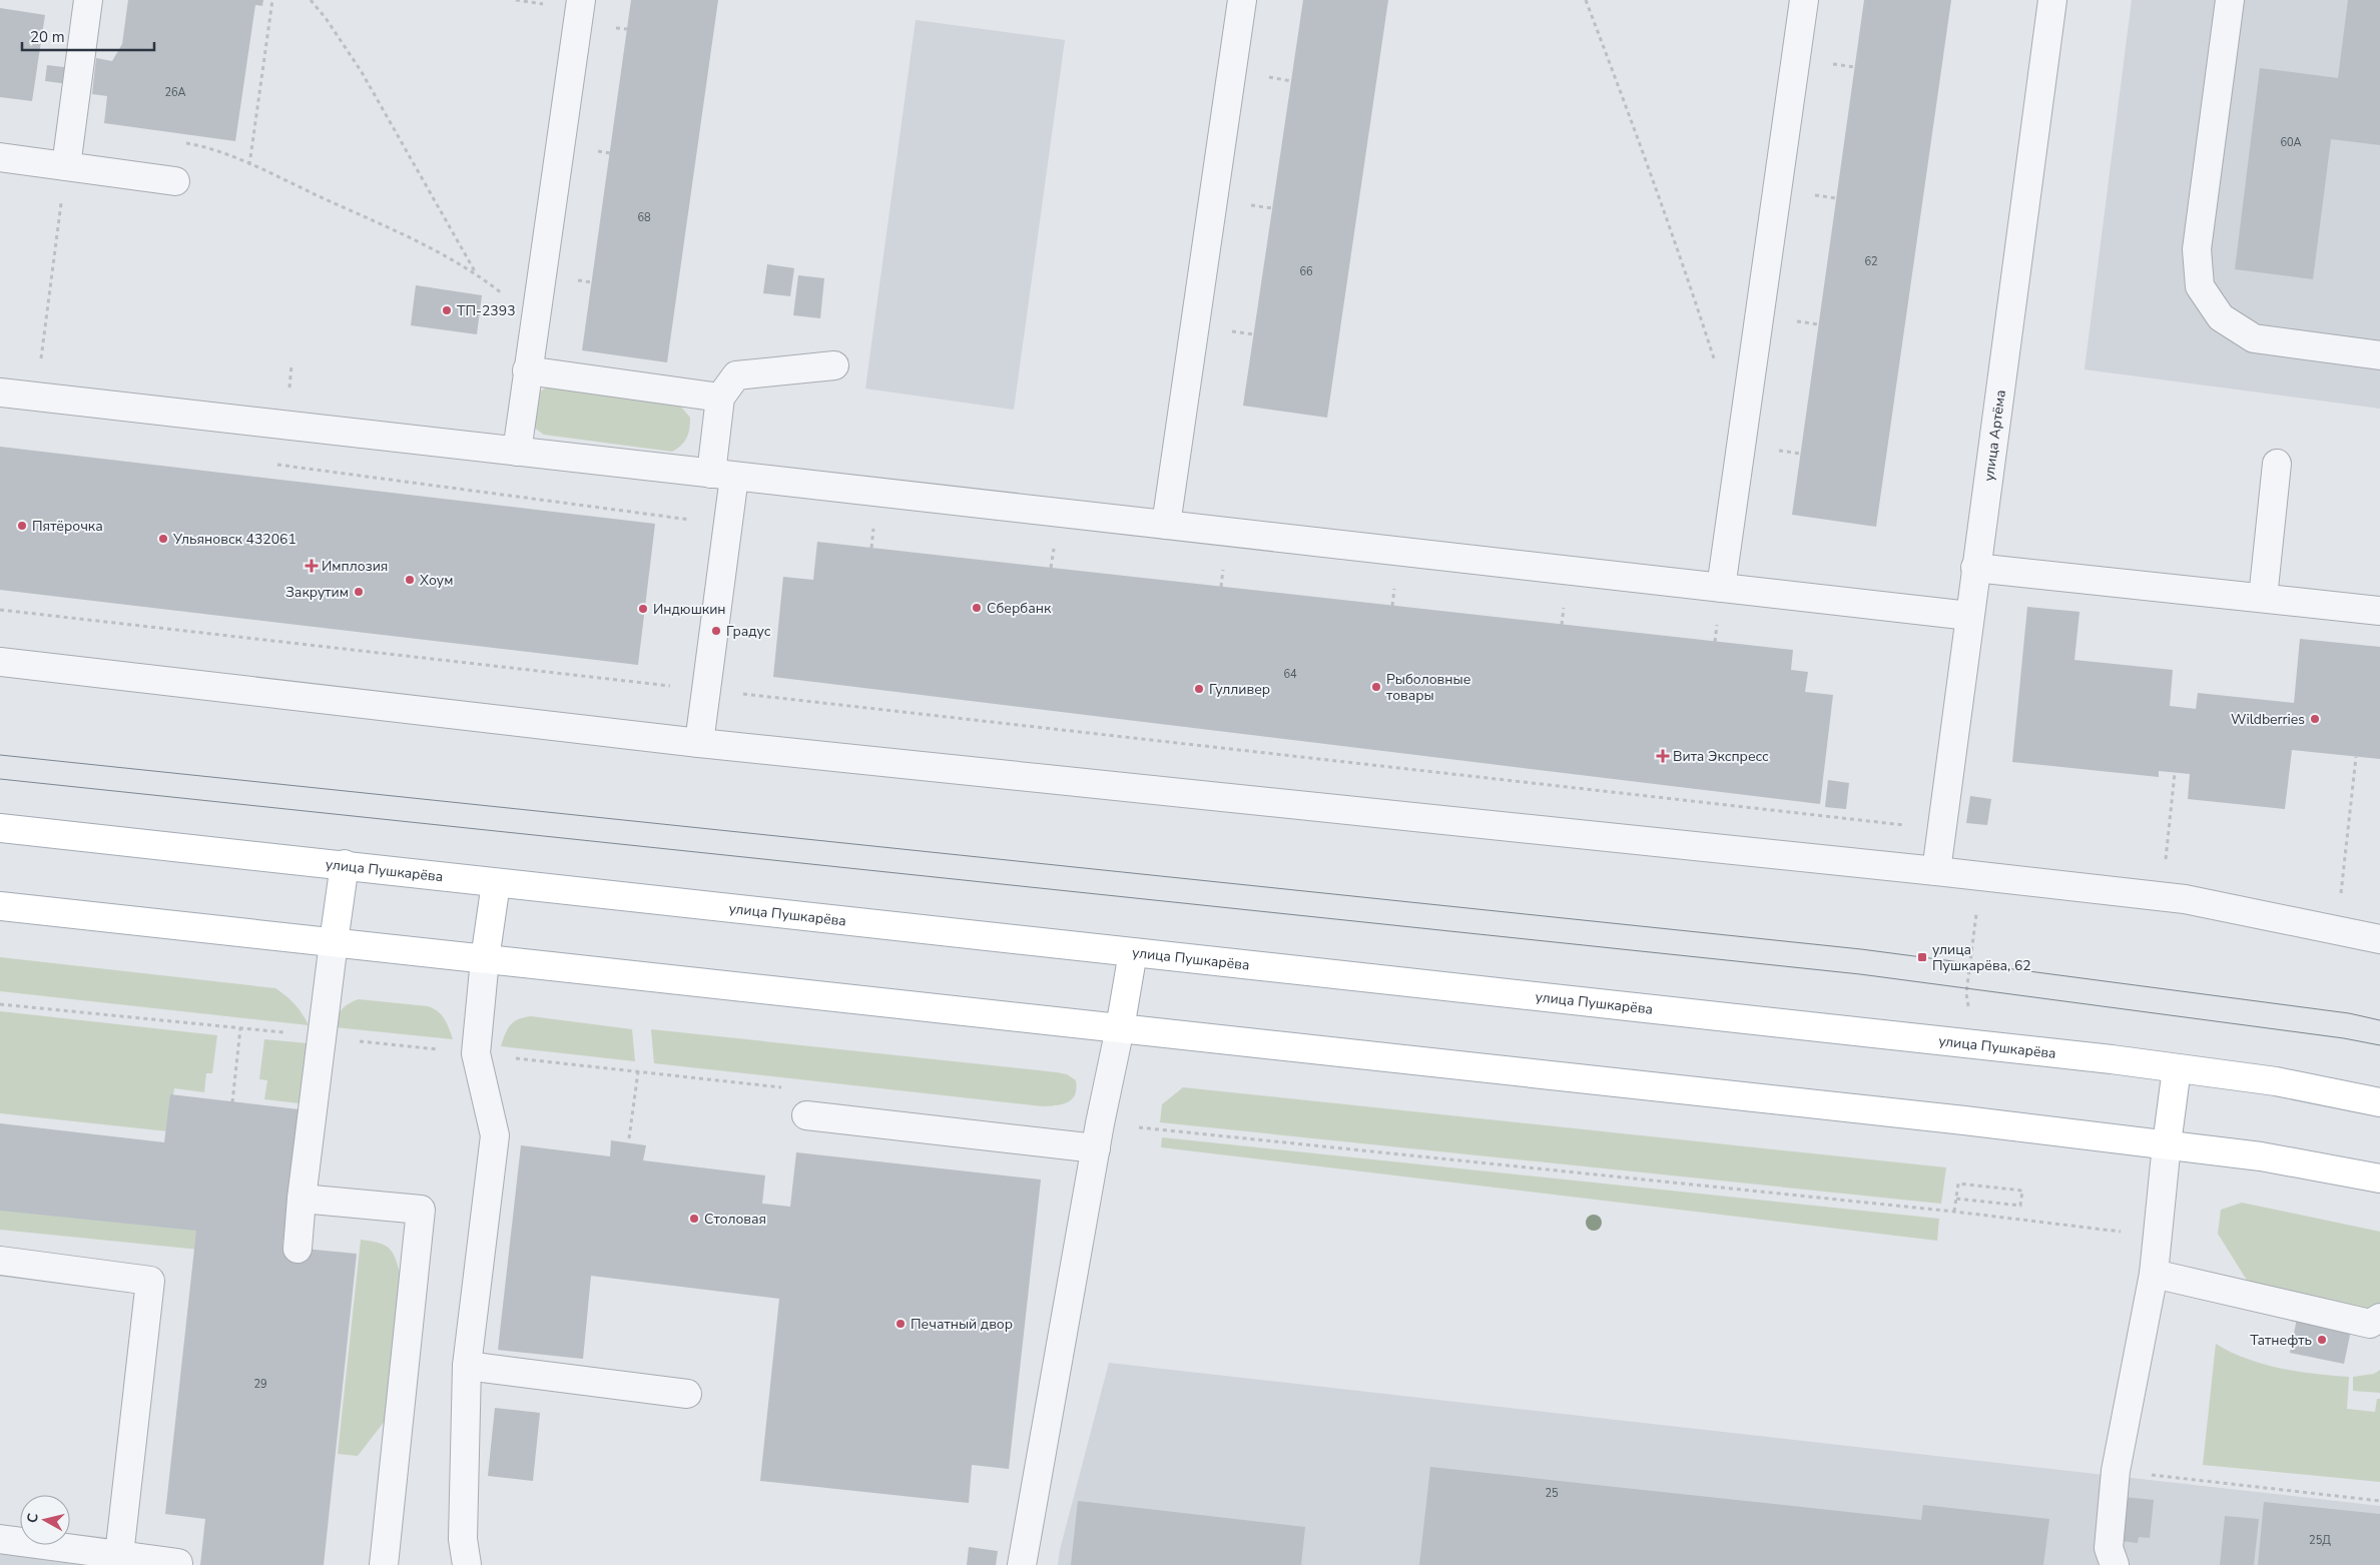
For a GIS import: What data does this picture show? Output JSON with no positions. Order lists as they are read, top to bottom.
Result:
{
  "streets": {
    "main road": ["улица Пушкарёва"],
    "street": ["улица Артёма"]
  },
  "places": {
    "other": [
      "ТП-2393",
      "Пятёрочка",
      "Ульяновск 432061",
      "Хоум",
      "Закрутим",
      "Сбербанк",
      "Индюшкин",
      "Градус",
      "Рыболовные товары",
      "Гулливер",
      "Wildberries",
      "Столовая",
      "Печатный двор",
      "Татнефть"
    ],
    "health": ["Имплозия", "Вита Экспресс"],
    "transit": ["улица Пушкарёва, 62"]
  },
  "house_numbers": [
    "26А",
    "60А",
    "68",
    "62",
    "66",
    "64",
    "29",
    "25",
    "25Д"
  ],
  "scale_bar": "20 m",
  "north": "left"
}
